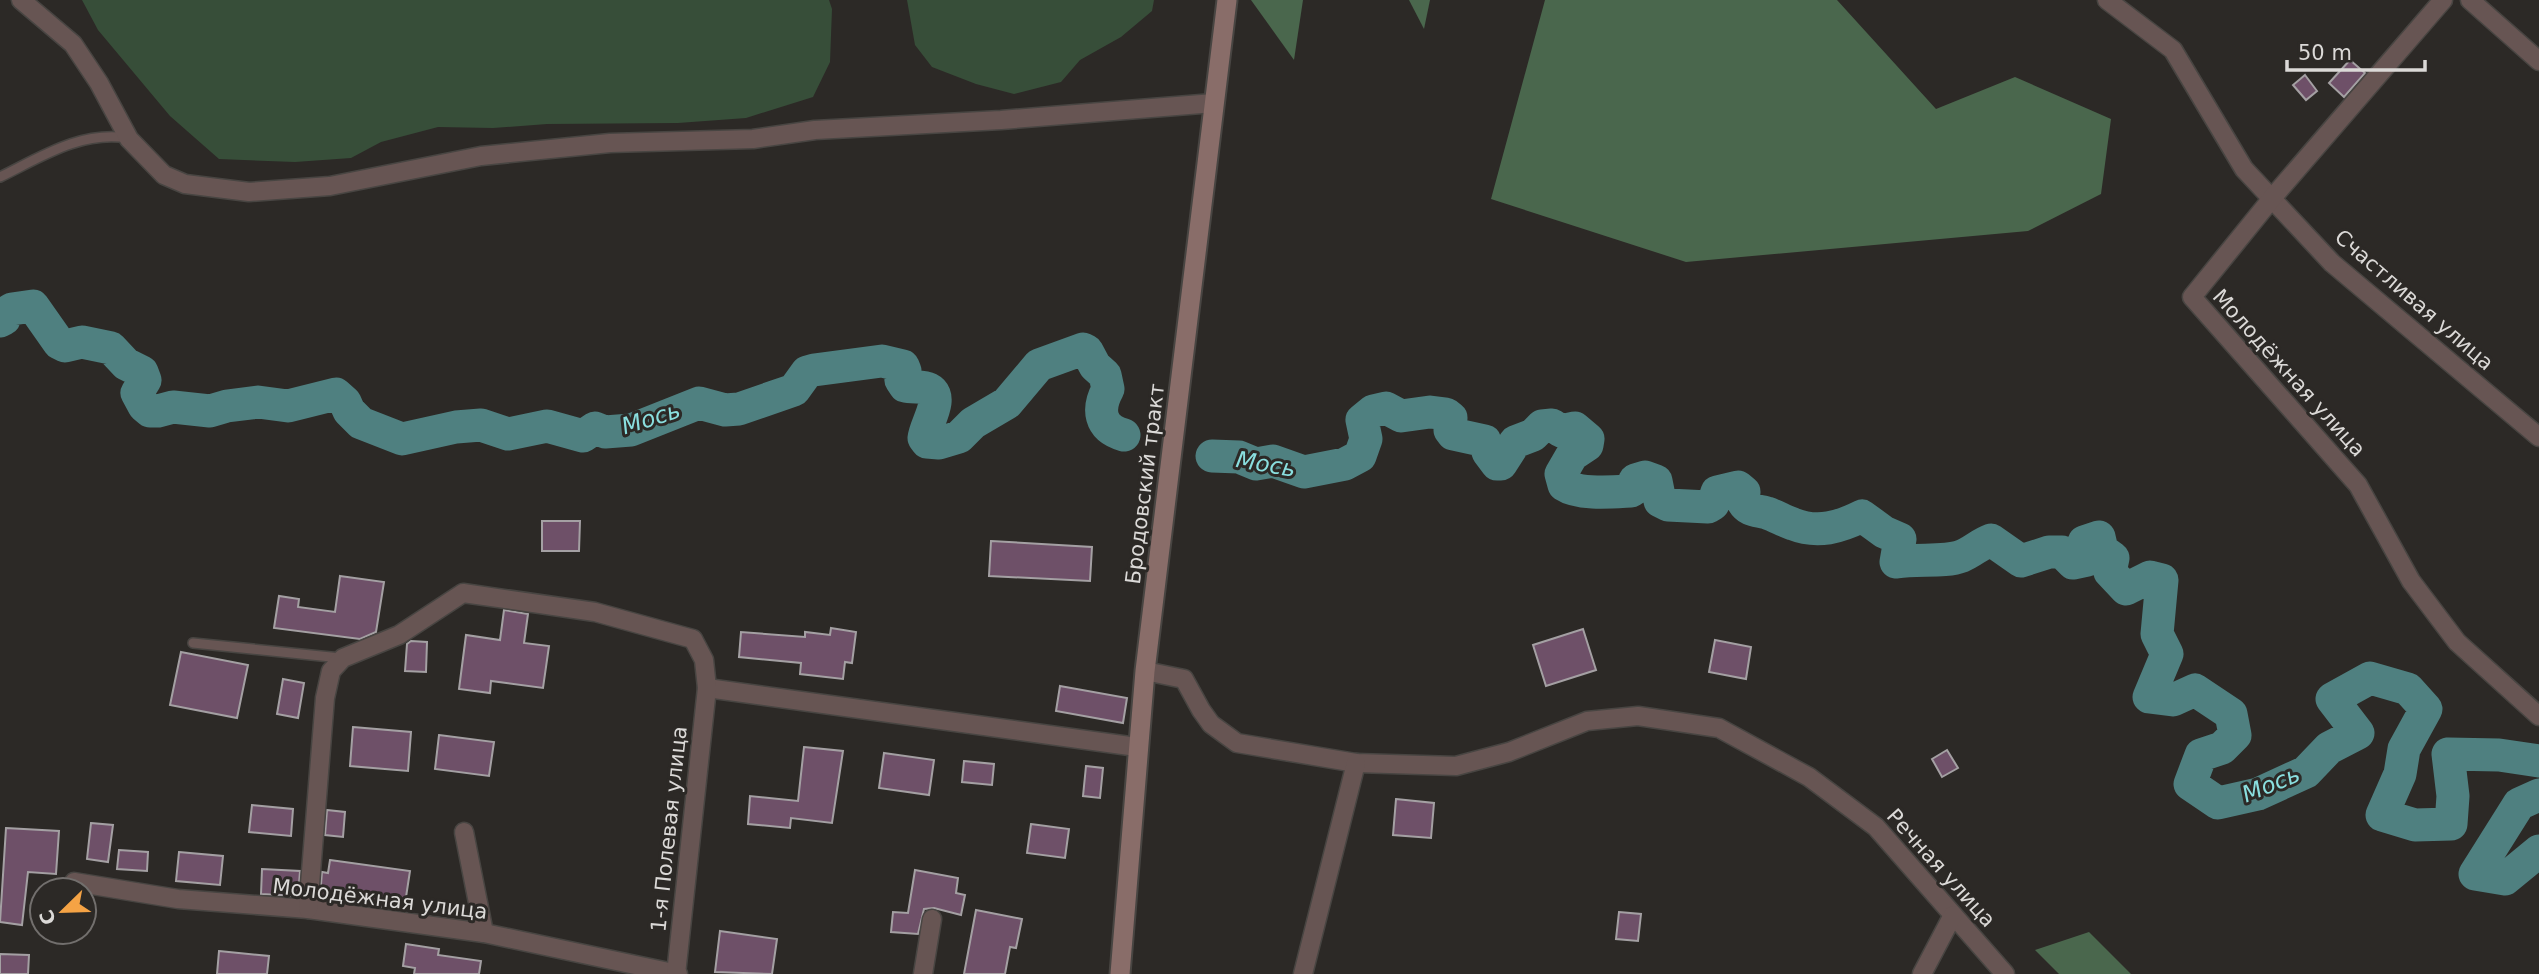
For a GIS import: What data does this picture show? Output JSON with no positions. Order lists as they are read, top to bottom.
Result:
{
  "streets": {
    "main road": ["Бродовский тракт"],
    "street": [
      "Счастливая улица",
      "Молодёжная улица",
      "1-я Полевая улица",
      "Речная улица"
    ]
  },
  "crossings": [
    ["Счастливая улица", "Молодёжная улица"],
    ["Молодёжная улица", "1-я Полевая улица"],
    ["Бродовский тракт", "Речная улица"]
  ],
  "water": ["Мось"],
  "scale_bar": "50 m",
  "north": "bottom left"
}
